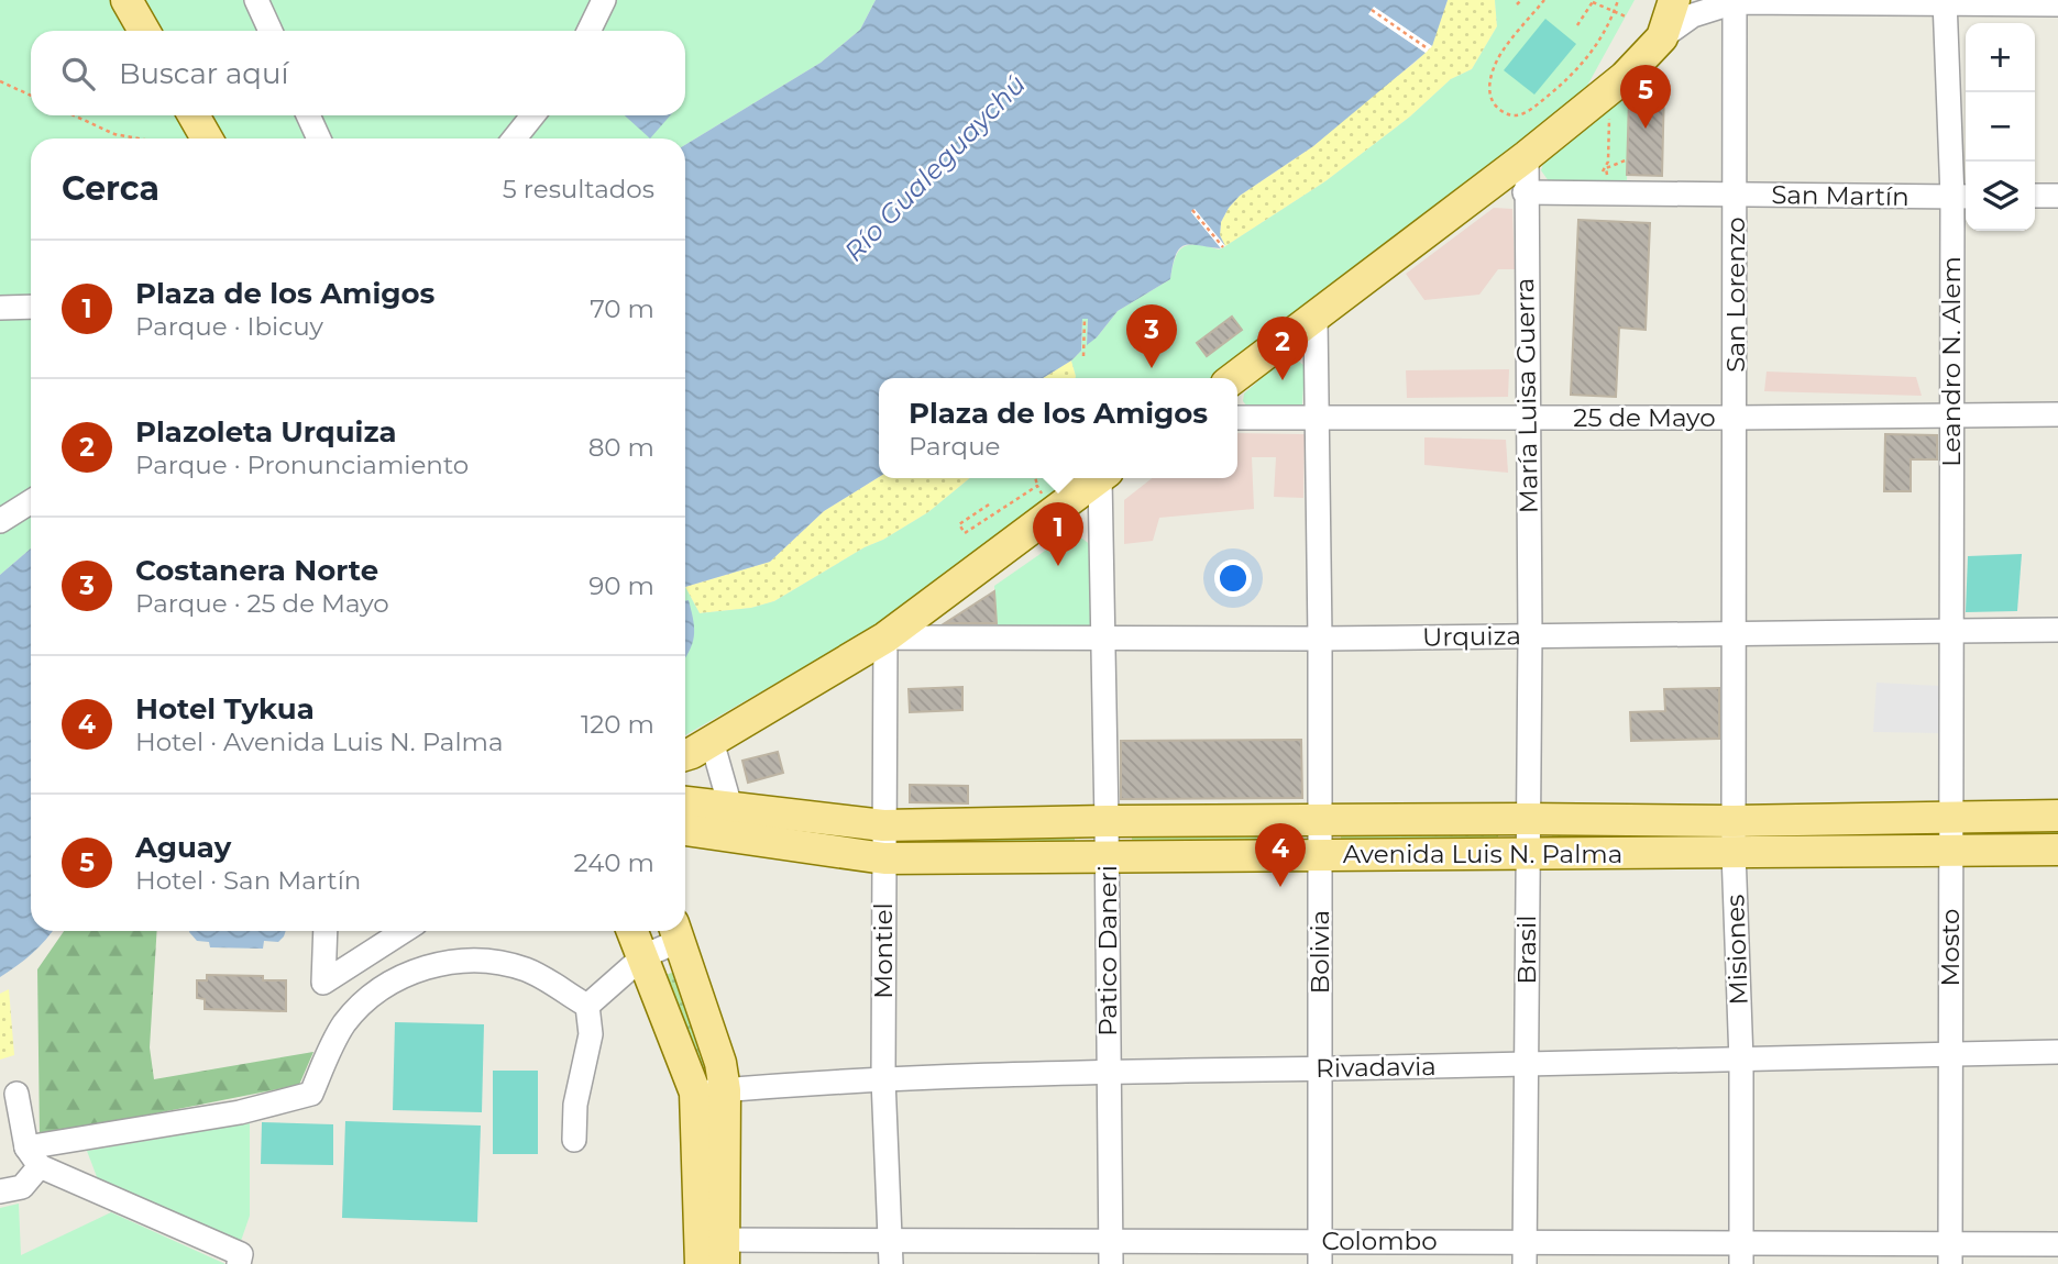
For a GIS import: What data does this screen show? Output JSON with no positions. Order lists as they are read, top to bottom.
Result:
{
  "streets": {
    "main road": ["Avenida Luis N. Palma"],
    "street": [
      "San Martín",
      "San Lorenzo",
      "Leandro N. Alem",
      "María Luisa Guerra",
      "25 de Mayo",
      "Urquiza",
      "Mosto",
      "Brasil",
      "Misiones",
      "Montiel",
      "Patico Daneri",
      "Bolivia",
      "Rivadavia",
      "Colombo"
    ]
  },
  "crossings": [
    ["San Martín", "San Lorenzo"],
    ["San Martín", "Leandro N. Alem"],
    ["San Martín", "María Luisa Guerra"],
    ["San Lorenzo", "25 de Mayo"],
    ["San Lorenzo", "Urquiza"],
    ["San Lorenzo", "Misiones"],
    ["Leandro N. Alem", "25 de Mayo"],
    ["Leandro N. Alem", "Urquiza"],
    ["Leandro N. Alem", "Mosto"],
    ["María Luisa Guerra", "25 de Mayo"],
    ["María Luisa Guerra", "Urquiza"],
    ["María Luisa Guerra", "Brasil"],
    ["25 de Mayo", "Bolivia"],
    ["Urquiza", "Mosto"],
    ["Urquiza", "Brasil"],
    ["Urquiza", "Misiones"],
    ["Urquiza", "Montiel"],
    ["Urquiza", "Patico Daneri"],
    ["Urquiza", "Bolivia"],
    ["Avenida Luis N. Palma", "Mosto"],
    ["Avenida Luis N. Palma", "Brasil"],
    ["Avenida Luis N. Palma", "Misiones"],
    ["Avenida Luis N. Palma", "Montiel"],
    ["Avenida Luis N. Palma", "Patico Daneri"],
    ["Avenida Luis N. Palma", "Bolivia"],
    ["Mosto", "Rivadavia"],
    ["Mosto", "Colombo"],
    ["Brasil", "Rivadavia"],
    ["Brasil", "Colombo"],
    ["Misiones", "Rivadavia"],
    ["Misiones", "Colombo"],
    ["Montiel", "Rivadavia"],
    ["Montiel", "Colombo"],
    ["Patico Daneri", "Rivadavia"],
    ["Patico Daneri", "Colombo"],
    ["Bolivia", "Rivadavia"],
    ["Bolivia", "Colombo"]
  ],
  "water": ["Río Gualeguaychú"],
  "page": {
    "map_buttons": ["+", "−"],
    "search": "Buscar aquí",
    "pins": [
      "5",
      "3",
      "2",
      "1",
      "4"
    ],
    "heading": ["Cerca", "5 resultados"],
    "list": [
      {
        "mark": "1",
        "name": "Plaza de los Amigos",
        "note": "Parque · Ibicuy",
        "value": "70 m"
      },
      {
        "mark": "2",
        "name": "Plazoleta Urquiza",
        "note": "Parque · Pronunciamiento",
        "value": "80 m"
      },
      {
        "mark": "3",
        "name": "Costanera Norte",
        "note": "Parque · 25 de Mayo",
        "value": "90 m"
      },
      {
        "mark": "4",
        "name": "Hotel Tykua",
        "note": "Hotel · Avenida Luis N. Palma",
        "value": "120 m"
      },
      {
        "mark": "5",
        "name": "Aguay",
        "note": "Hotel · San Martín",
        "value": "240 m"
      }
    ],
    "popup": ["Plaza de los Amigos", "Parque"]
  }
}
